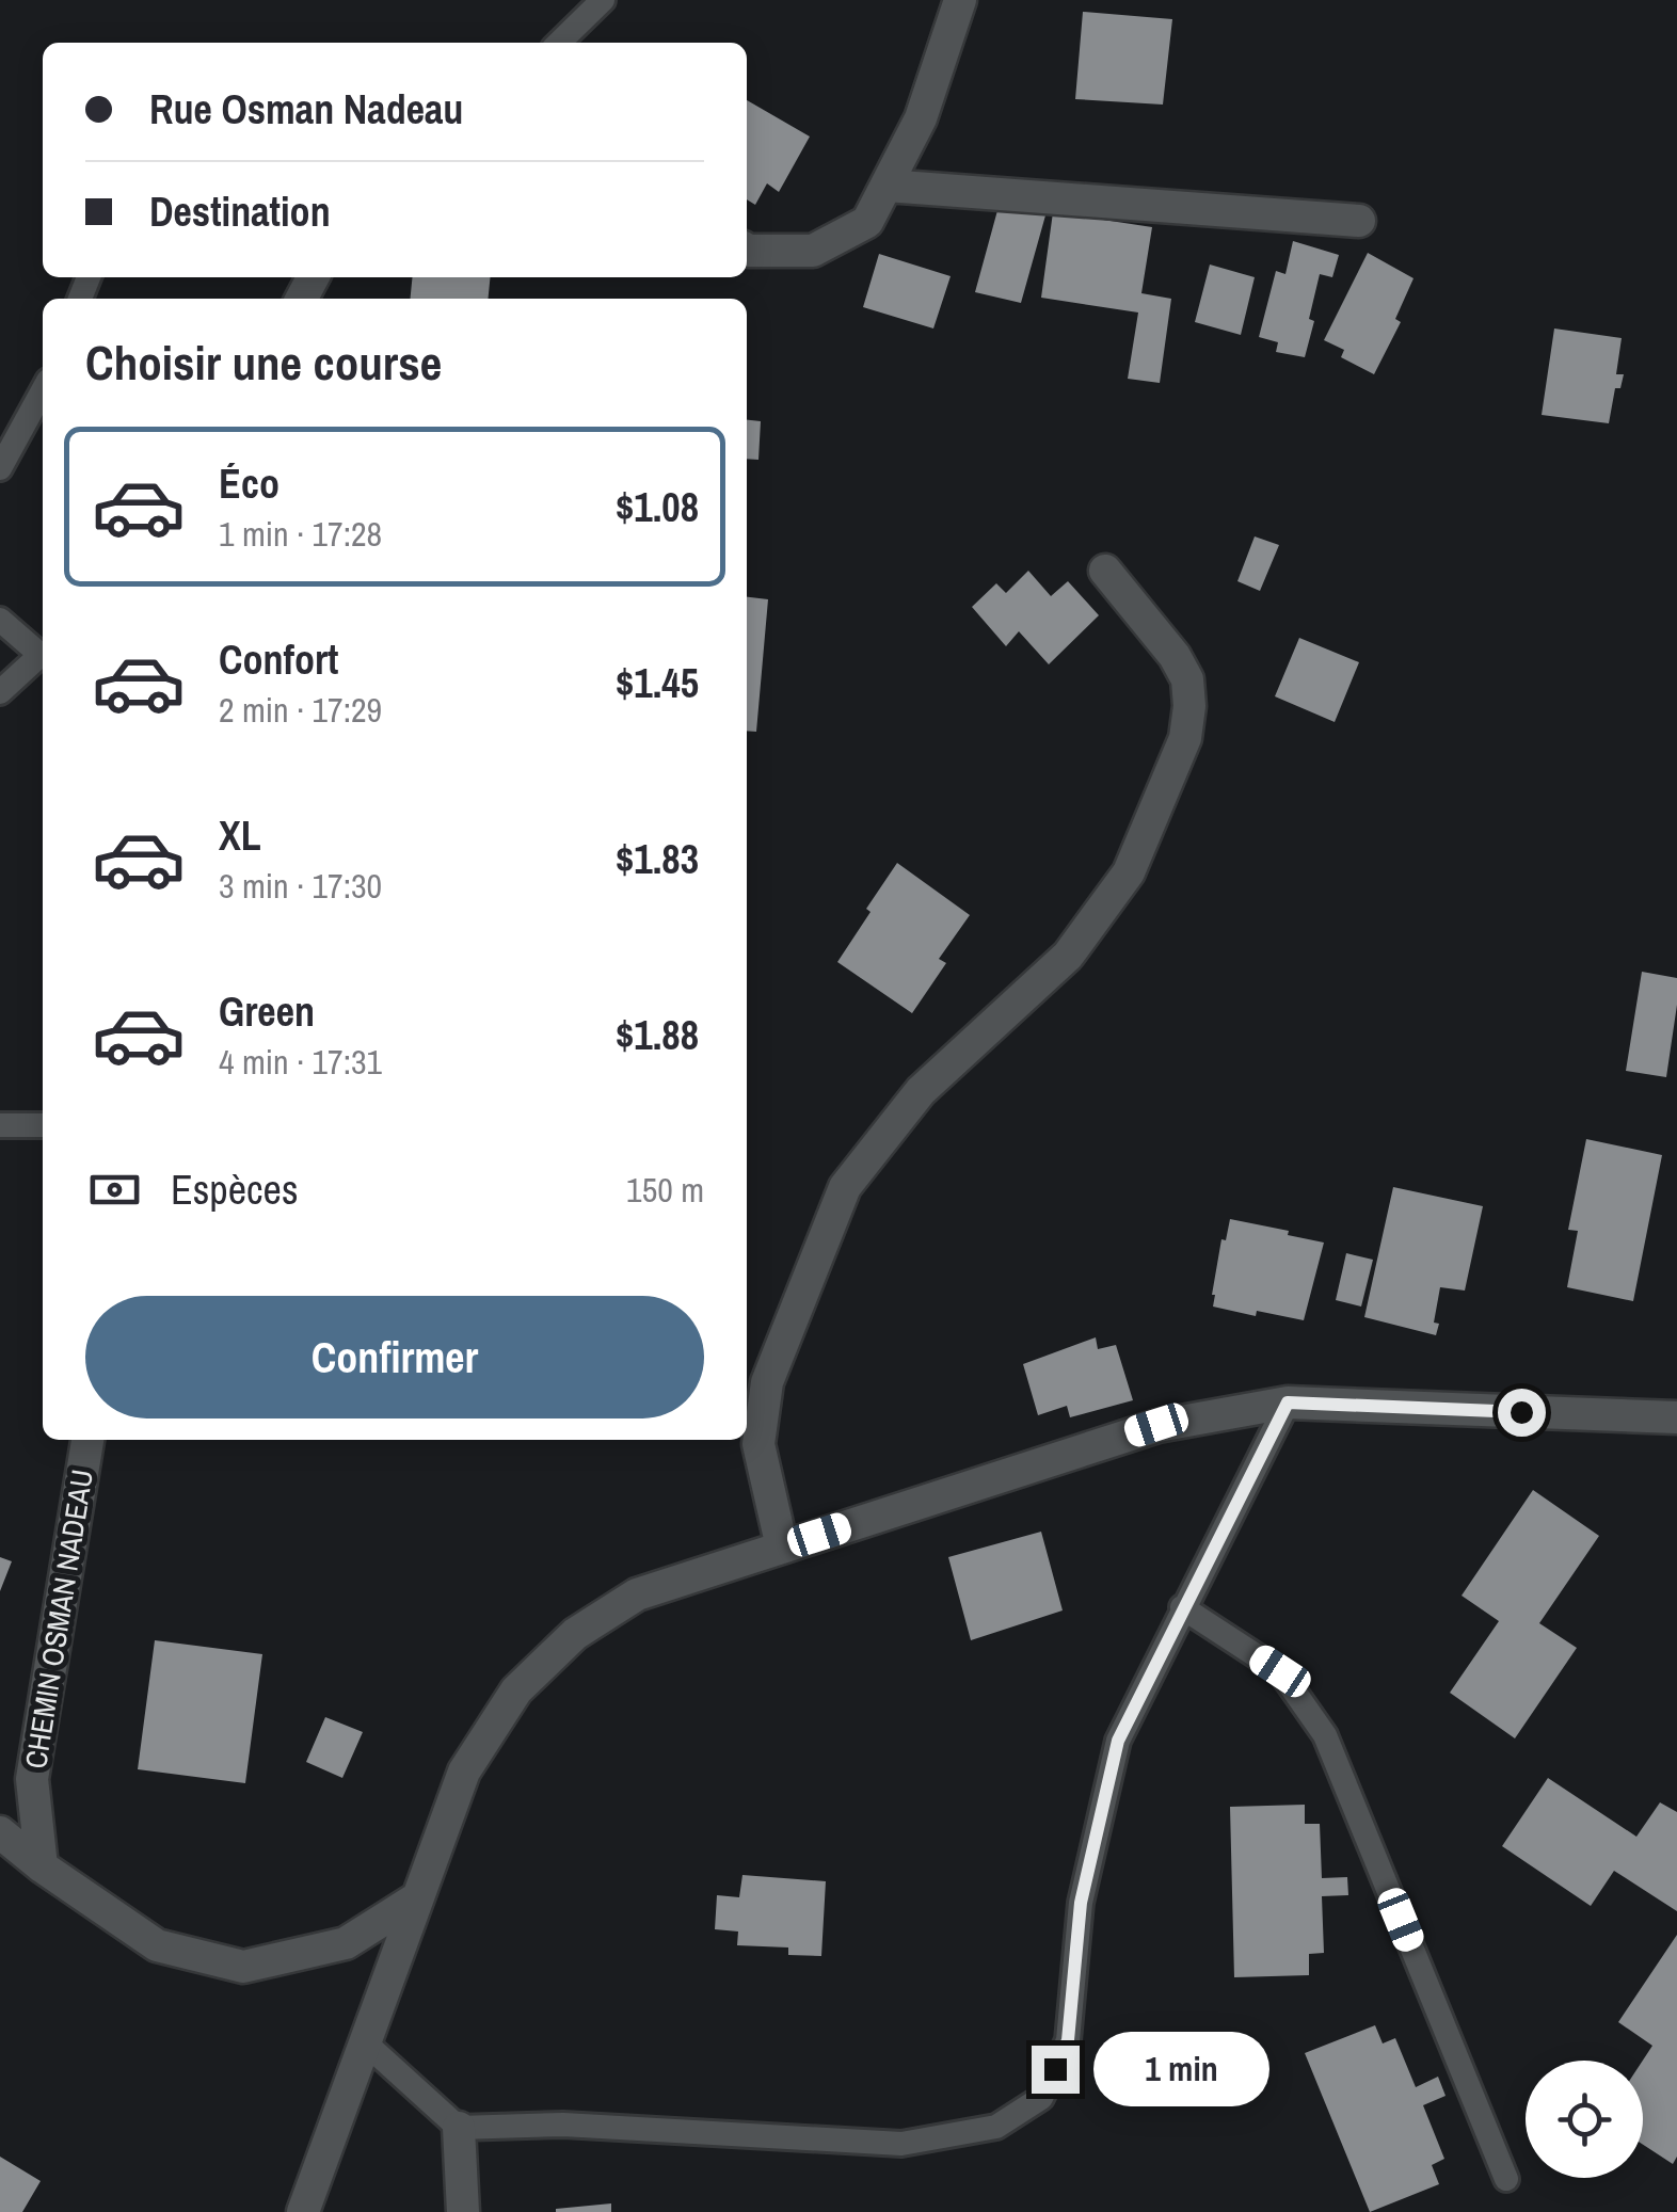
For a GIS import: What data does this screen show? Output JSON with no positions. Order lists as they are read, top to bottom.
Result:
{
  "streets": {
    "street": ["CHEMIN OSMAN NADEAU"]
  },
  "page": {
    "banner": ["Rue Osman Nadeau", "Destination"],
    "heading": "Choisir une course",
    "list": [
      {
        "name": "Éco",
        "note": "1 min · 17:28",
        "value": "$1.08"
      },
      {
        "name": "Confort",
        "note": "2 min · 17:29",
        "value": "$1.45"
      },
      {
        "name": "XL",
        "note": "3 min · 17:30",
        "value": "$1.83"
      },
      {
        "name": "Green",
        "note": "4 min · 17:31",
        "value": "$1.88"
      }
    ],
    "pay": ["Espèces", "150 m"],
    "buttons": "Confirmer",
    "bubble": "1 min"
  }
}
